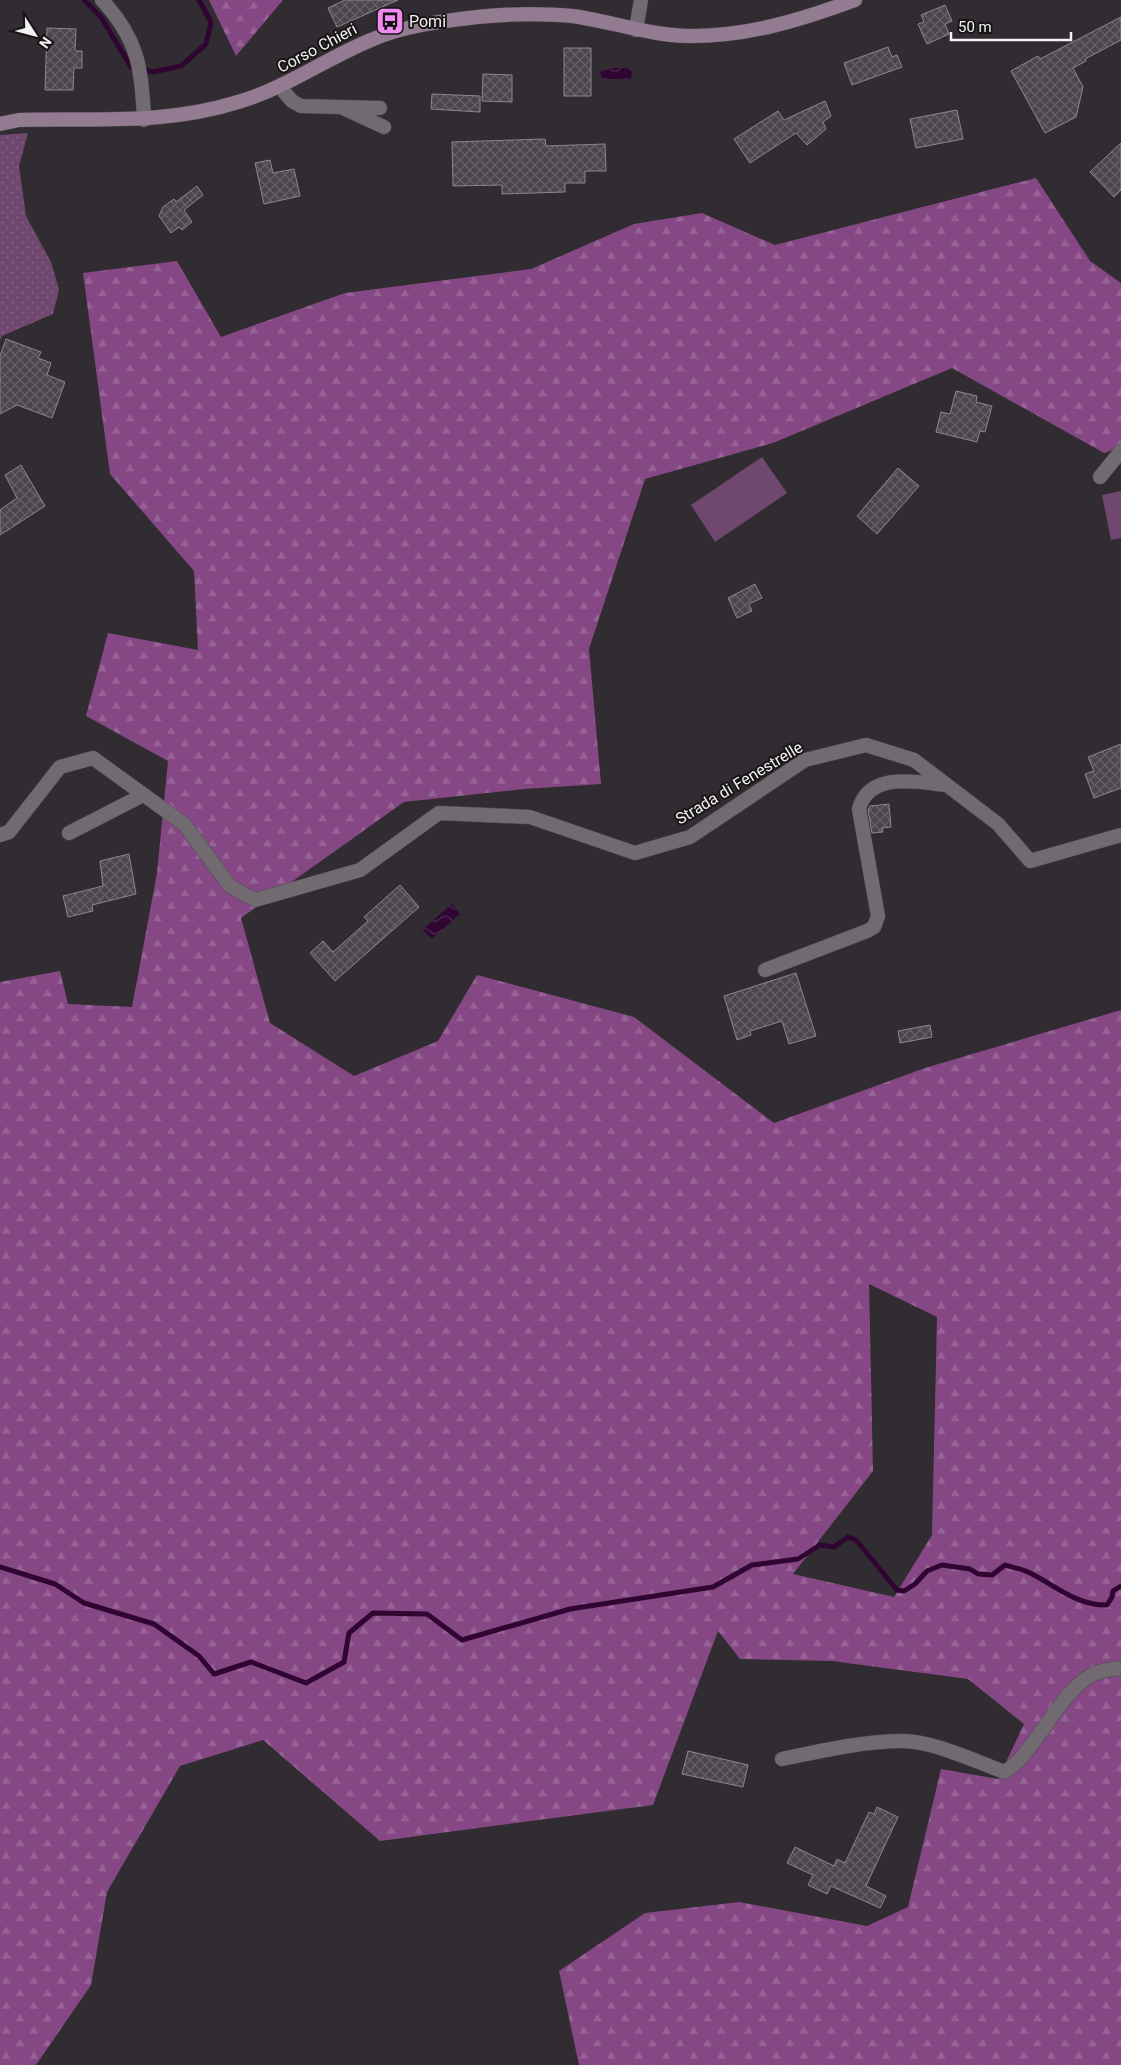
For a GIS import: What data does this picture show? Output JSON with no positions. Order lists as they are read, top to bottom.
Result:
{
  "streets": {
    "main road": ["Corso Chieri"],
    "street": ["Strada di Fenestrelle"]
  },
  "places": {
    "bus stop": ["Pomi"]
  },
  "scale_bar": "50 m",
  "north": "bottom right"
}
